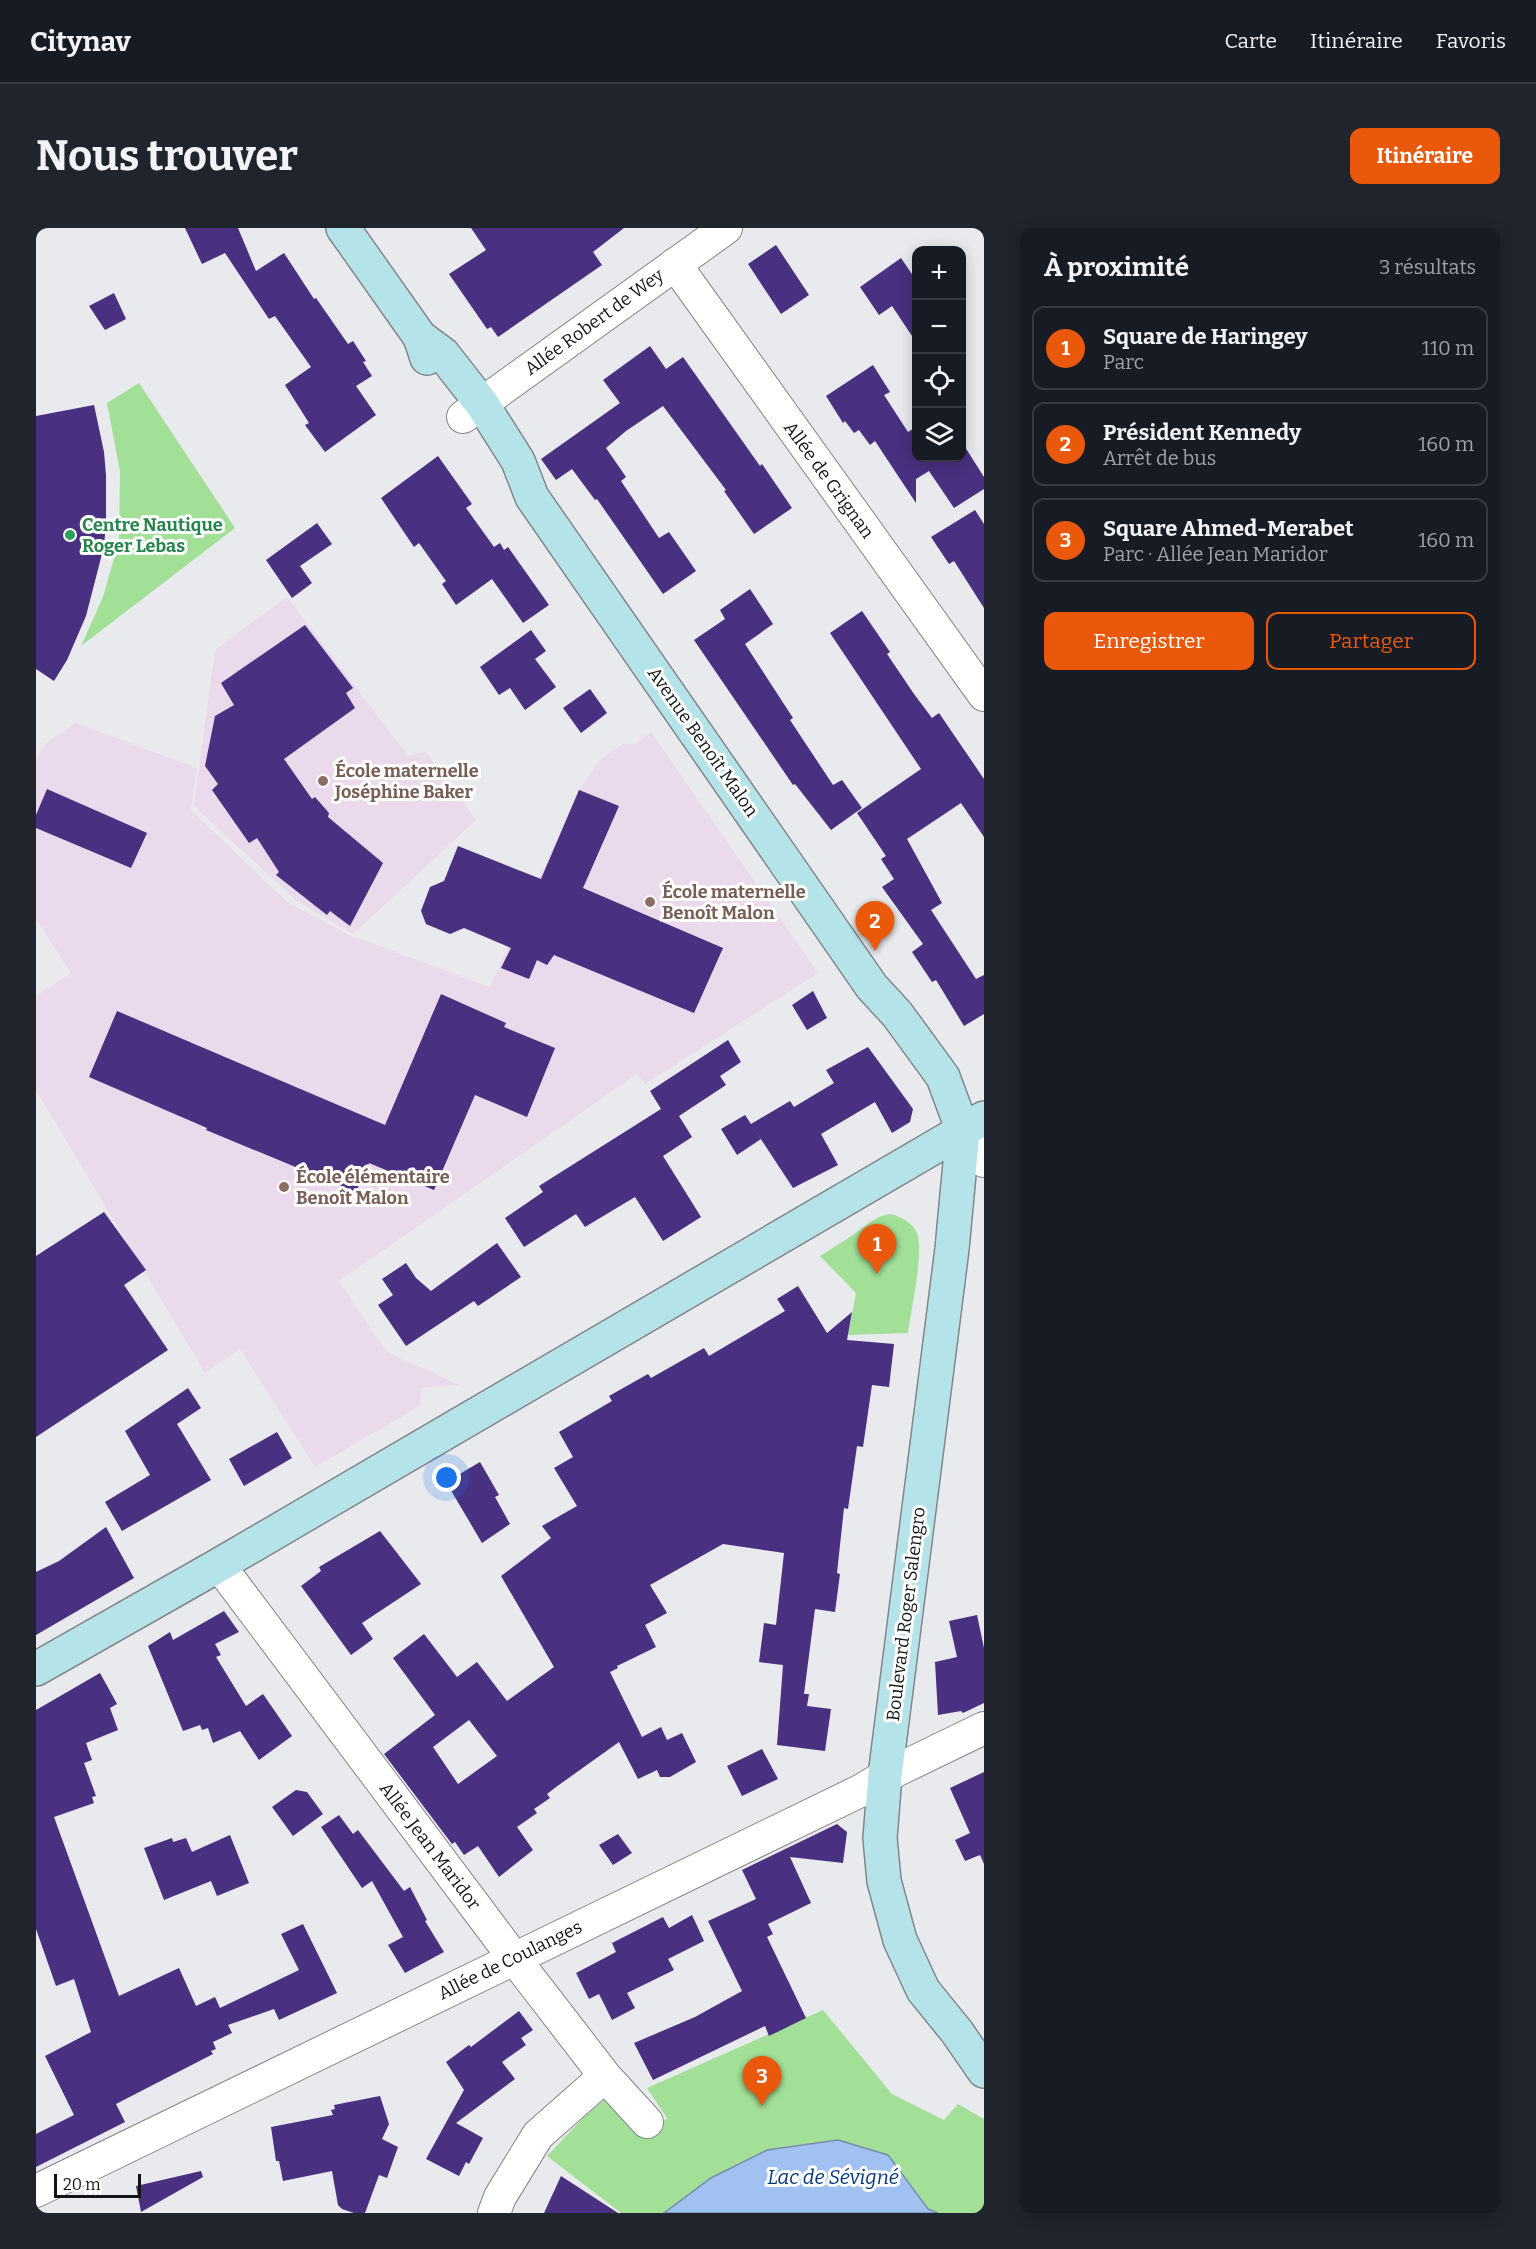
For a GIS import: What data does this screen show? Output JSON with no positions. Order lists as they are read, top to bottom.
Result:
{
  "streets": {
    "main road": ["Avenue Benoît Malon", "Boulevard Roger Salengro"],
    "street": [
      "Allée Robert de Wey",
      "Allée de Grignan",
      "Allée Jean Maridor",
      "Allée de Coulanges"
    ]
  },
  "crossings": [
    ["Allée Robert de Wey", "Allée de Grignan"],
    ["Allée Robert de Wey", "Avenue Benoît Malon"],
    ["Avenue Benoît Malon", "Boulevard Roger Salengro"],
    ["Boulevard Roger Salengro", "Allée de Coulanges"],
    ["Allée Jean Maridor", "Allée de Coulanges"]
  ],
  "water": ["Lac de Sévigné"],
  "places": [
    "Centre Nautique Roger Lebas",
    "École maternelle Joséphine Baker",
    "École maternelle Benoît Malon",
    "École élémentaire Benoît Malon"
  ],
  "scale_bar": "20 m",
  "page": {
    "header": "Citynav",
    "nav": ["Carte", "Itinéraire", "Favoris"],
    "buttons": [
      "Itinéraire",
      ["Enregistrer", "Partager"]
    ],
    "title": "Nous trouver",
    "heading": ["À proximité", "3 résultats"],
    "map_buttons": ["+", "−"],
    "list": [
      {
        "mark": "1",
        "name": "Square de Haringey",
        "note": "Parc",
        "value": "110 m"
      },
      {
        "mark": "2",
        "name": "Président Kennedy",
        "note": "Arrêt de bus",
        "value": "160 m"
      },
      {
        "mark": "3",
        "name": "Square Ahmed-Merabet",
        "note": "Parc · Allée Jean Maridor",
        "value": "160 m"
      }
    ],
    "pins": ["2", "1", "3"],
    "scale": "20 m"
  }
}
